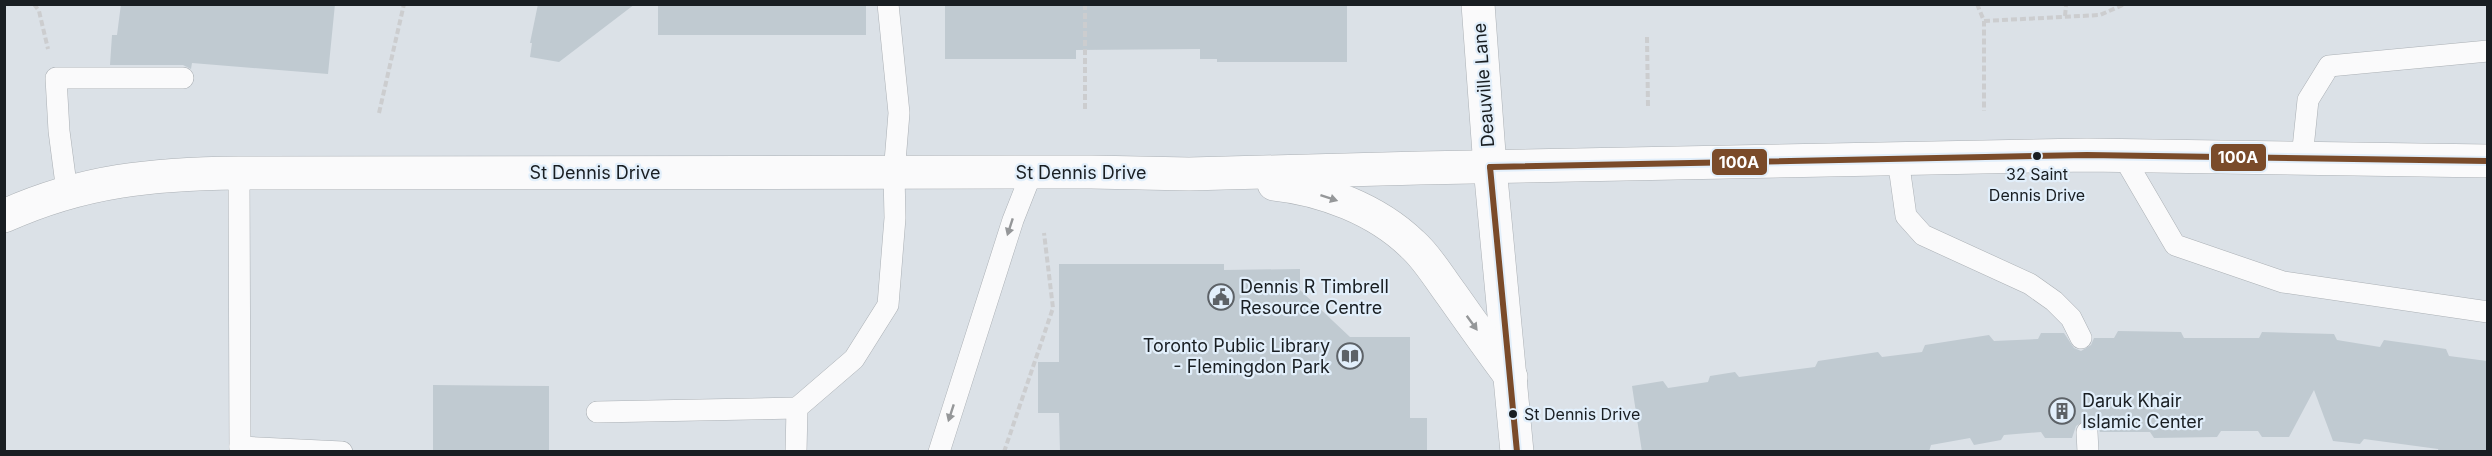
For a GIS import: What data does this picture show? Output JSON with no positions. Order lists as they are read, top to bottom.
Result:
{
  "streets": {
    "street": ["Deauville Lane", "St Dennis Drive"]
  },
  "crossings": [
    ["Deauville Lane", "St Dennis Drive"]
  ],
  "places": {
    "other": ["32 Saint Dennis Drive", "St Dennis Drive"],
    "public building": ["Dennis R Timbrell Resource Centre"],
    "library": ["Toronto Public Library - Flemingdon Park"],
    "building": ["Daruk Khair Islamic Center"]
  },
  "lines": ["transit line 100A"]
}
